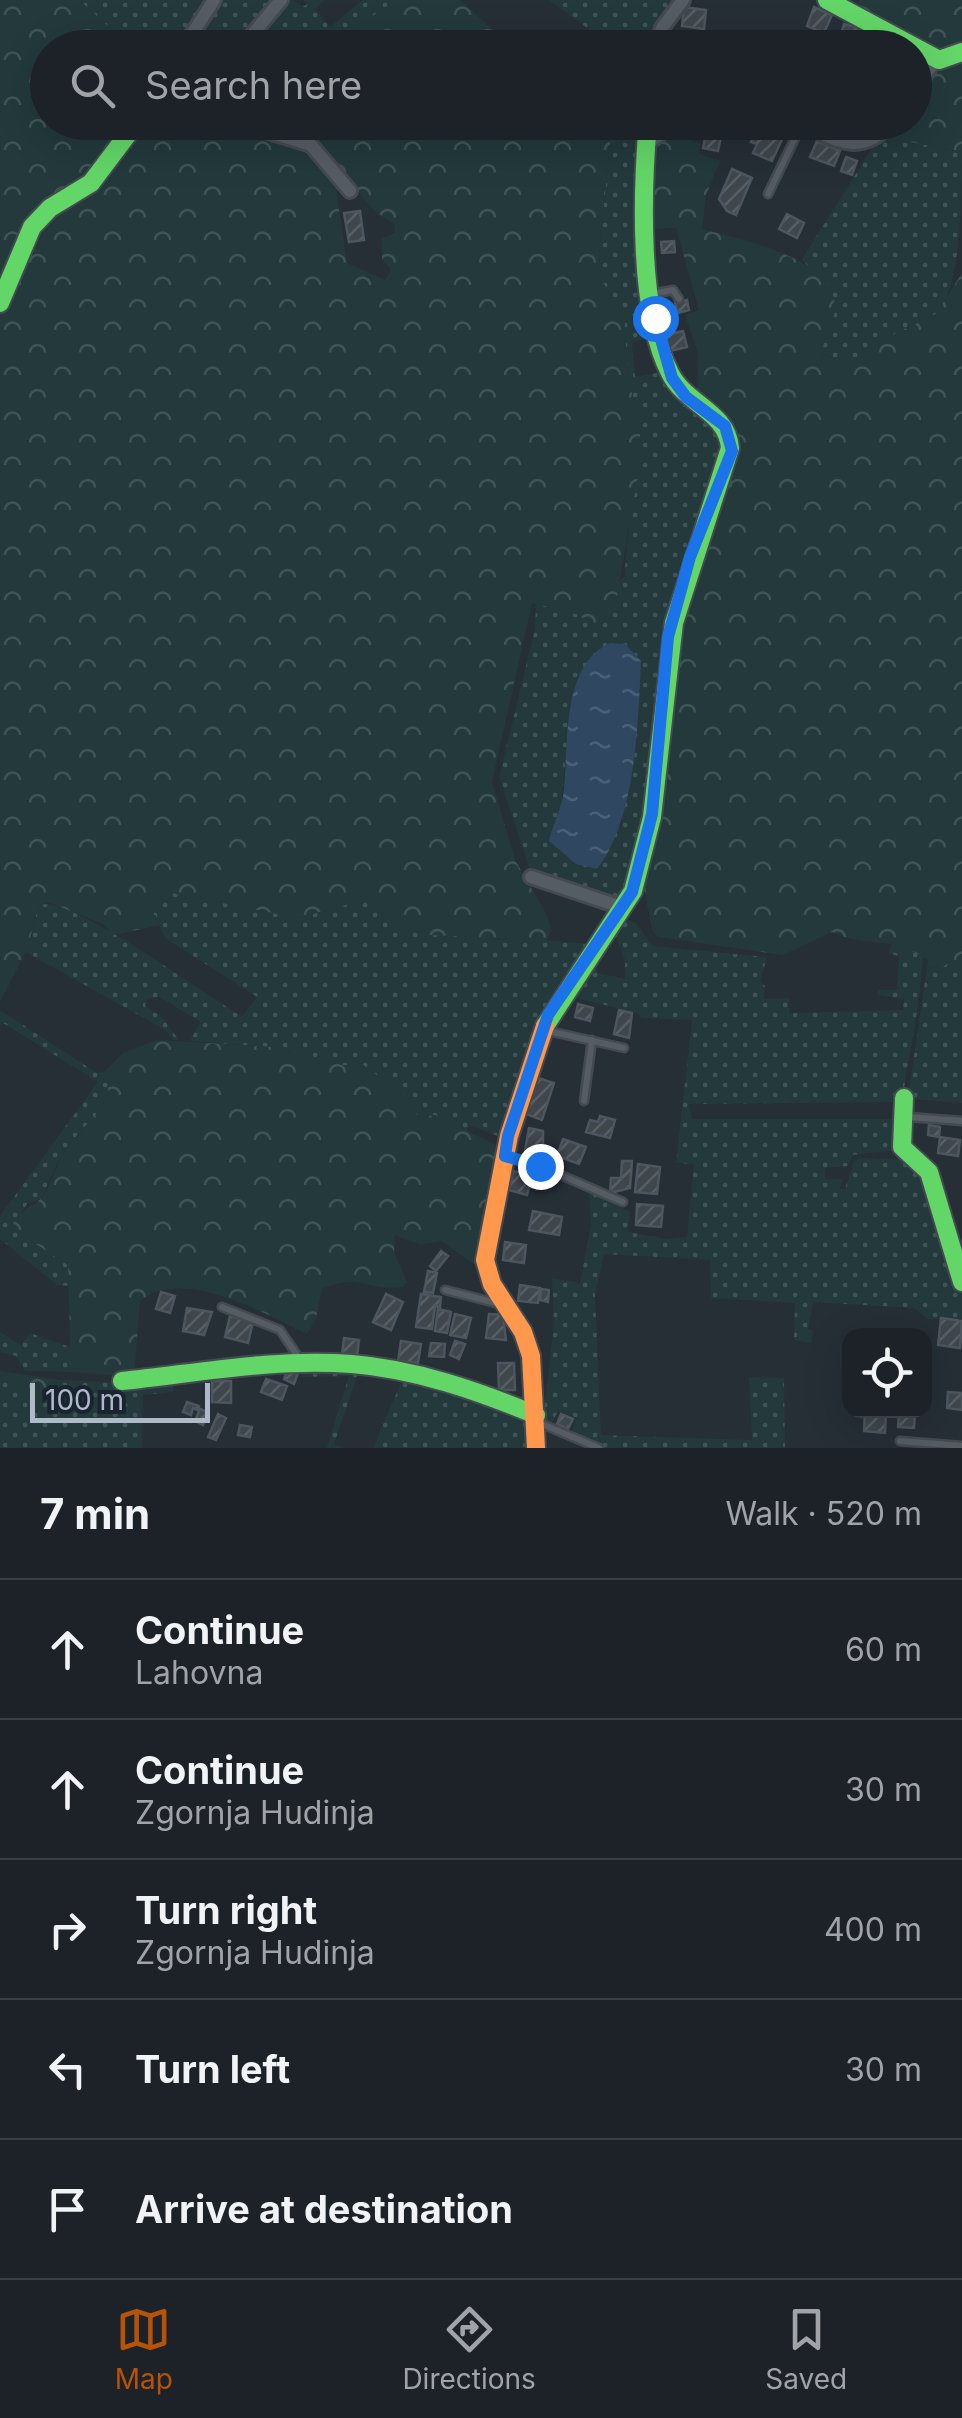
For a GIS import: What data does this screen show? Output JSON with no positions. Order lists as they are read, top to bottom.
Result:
{
  "scale_bar": "100 m",
  "page": {
    "search": "Search here",
    "scale": "100 m",
    "heading": ["7 min", "Walk · 520 m"],
    "list": [
      ["Continue", "Lahovna", "60 m"],
      ["Continue", "Zgornja Hudinja", "30 m"],
      ["Turn right", "Zgornja Hudinja", "400 m"],
      ["Turn left", "30 m"],
      "Arrive at destination"
    ],
    "nav": ["Map", "Directions", "Saved"]
  }
}
